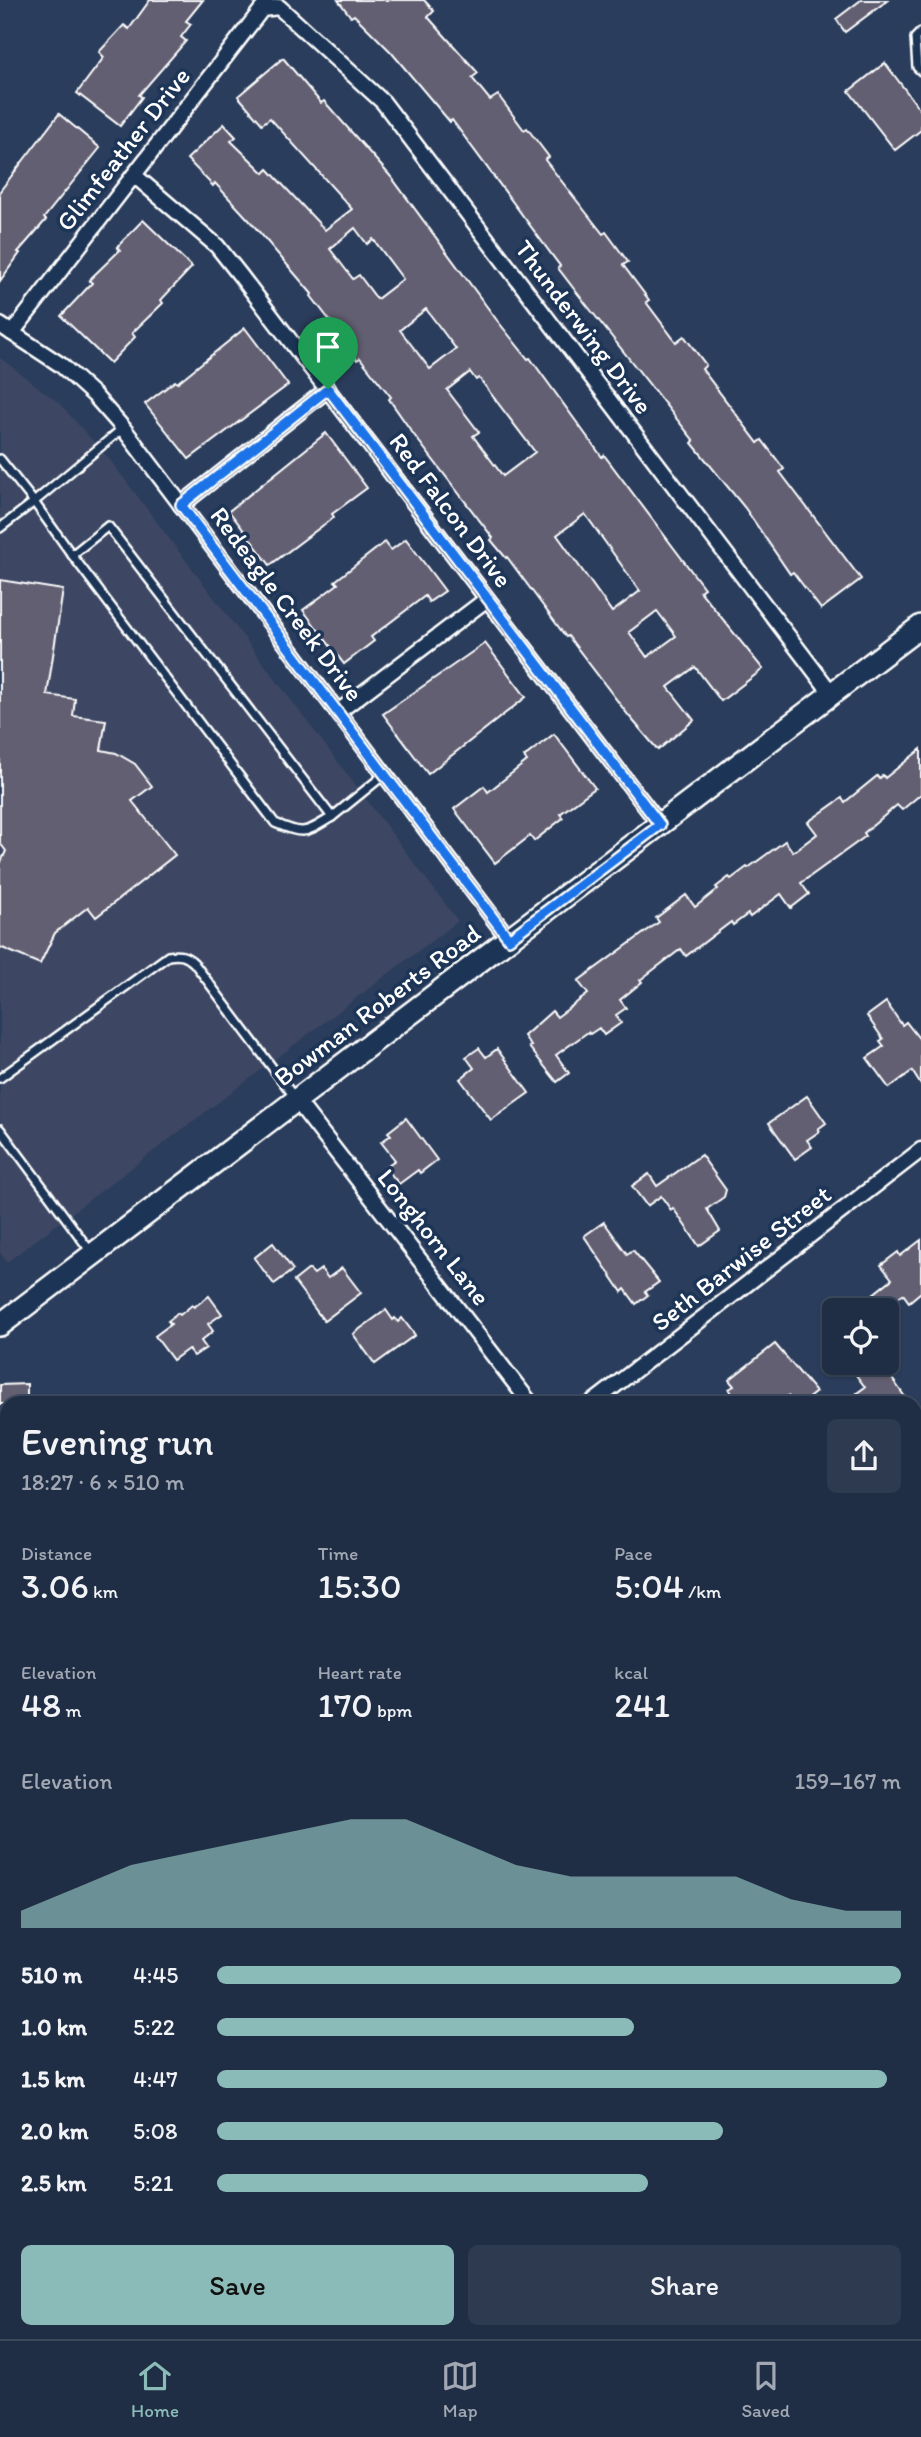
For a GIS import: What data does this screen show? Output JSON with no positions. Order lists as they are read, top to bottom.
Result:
{
  "streets": {
    "street": [
      "Glimfeather Drive",
      "Thunderwing Drive",
      "Red Falcon Drive",
      "Redeagle Creek Drive",
      "Bowman Roberts Road",
      "Longhorn Lane",
      "Seth Barwise Street"
    ]
  },
  "crossings": [
    ["Glimfeather Drive", "Thunderwing Drive"],
    ["Glimfeather Drive", "Red Falcon Drive"],
    ["Glimfeather Drive", "Redeagle Creek Drive"],
    ["Thunderwing Drive", "Bowman Roberts Road"],
    ["Red Falcon Drive", "Bowman Roberts Road"],
    ["Redeagle Creek Drive", "Bowman Roberts Road"],
    ["Bowman Roberts Road", "Longhorn Lane"]
  ],
  "page": {
    "heading": ["Evening run", "18:27 · 6 × 510 m"],
    "stats": [
      ["Distance", "3.06 km"],
      ["Time", "15:30"],
      ["Pace", "5:04 /km"],
      ["Elevation", "48 m"],
      ["Heart rate", "170 bpm"],
      ["kcal", "241"]
    ],
    "chart": ["Elevation", "159–167 m"],
    "list": [
      {
        "name": "510 m",
        "note": "4:45"
      },
      {
        "name": "1.0 km",
        "note": "5:22"
      },
      {
        "name": "1.5 km",
        "note": "4:47"
      },
      {
        "name": "2.0 km",
        "note": "5:08"
      },
      {
        "name": "2.5 km",
        "note": "5:21"
      }
    ],
    "buttons": ["Save", "Share"],
    "tabs": ["Home", "Map", "Saved"]
  }
}
